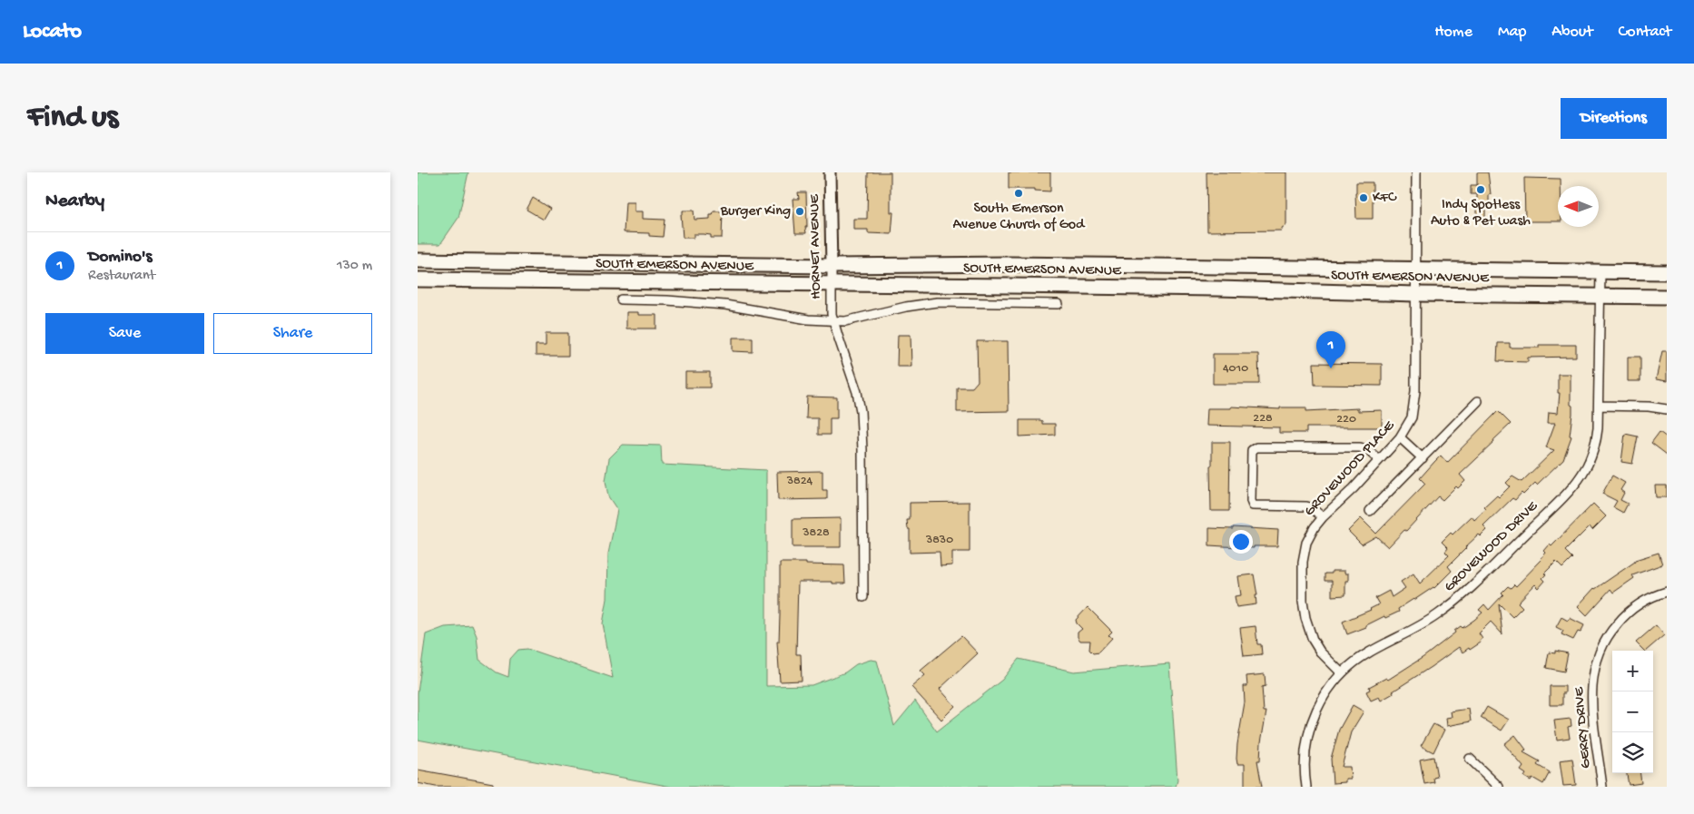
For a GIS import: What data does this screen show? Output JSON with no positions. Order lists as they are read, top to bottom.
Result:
{
  "streets": {
    "main road": ["SOUTH EMERSON AVENUE"],
    "street": [
      "HORNET AVENUE",
      "GROVEWOOD PLACE",
      "GROVEWOOD DRIVE",
      "GERRY DRIVE"
    ]
  },
  "crossings": [
    ["HORNET AVENUE", "SOUTH EMERSON AVENUE"],
    ["SOUTH EMERSON AVENUE", "GROVEWOOD PLACE"],
    ["SOUTH EMERSON AVENUE", "GROVEWOOD DRIVE"],
    ["GROVEWOOD PLACE", "GROVEWOOD DRIVE"]
  ],
  "places": [
    "Indy Spotless Auto & Pet wash",
    "South Emerson Avenue Church of God",
    "KFC",
    "Burger King"
  ],
  "house_numbers": [
    "4010",
    "228",
    "220",
    "3824",
    "3828",
    "3830"
  ],
  "north": "left",
  "page": {
    "header": "Locato",
    "nav": [
      "Home",
      "Map",
      "About",
      "Contact"
    ],
    "buttons": [
      "Directions",
      ["Save", "Share"]
    ],
    "title": "Find us",
    "heading": "Nearby",
    "list": [
      {
        "mark": "1",
        "name": "Domino's",
        "note": "Restaurant",
        "value": "130 m"
      }
    ],
    "pins": "1",
    "map_buttons": ["+", "−"]
  }
}
